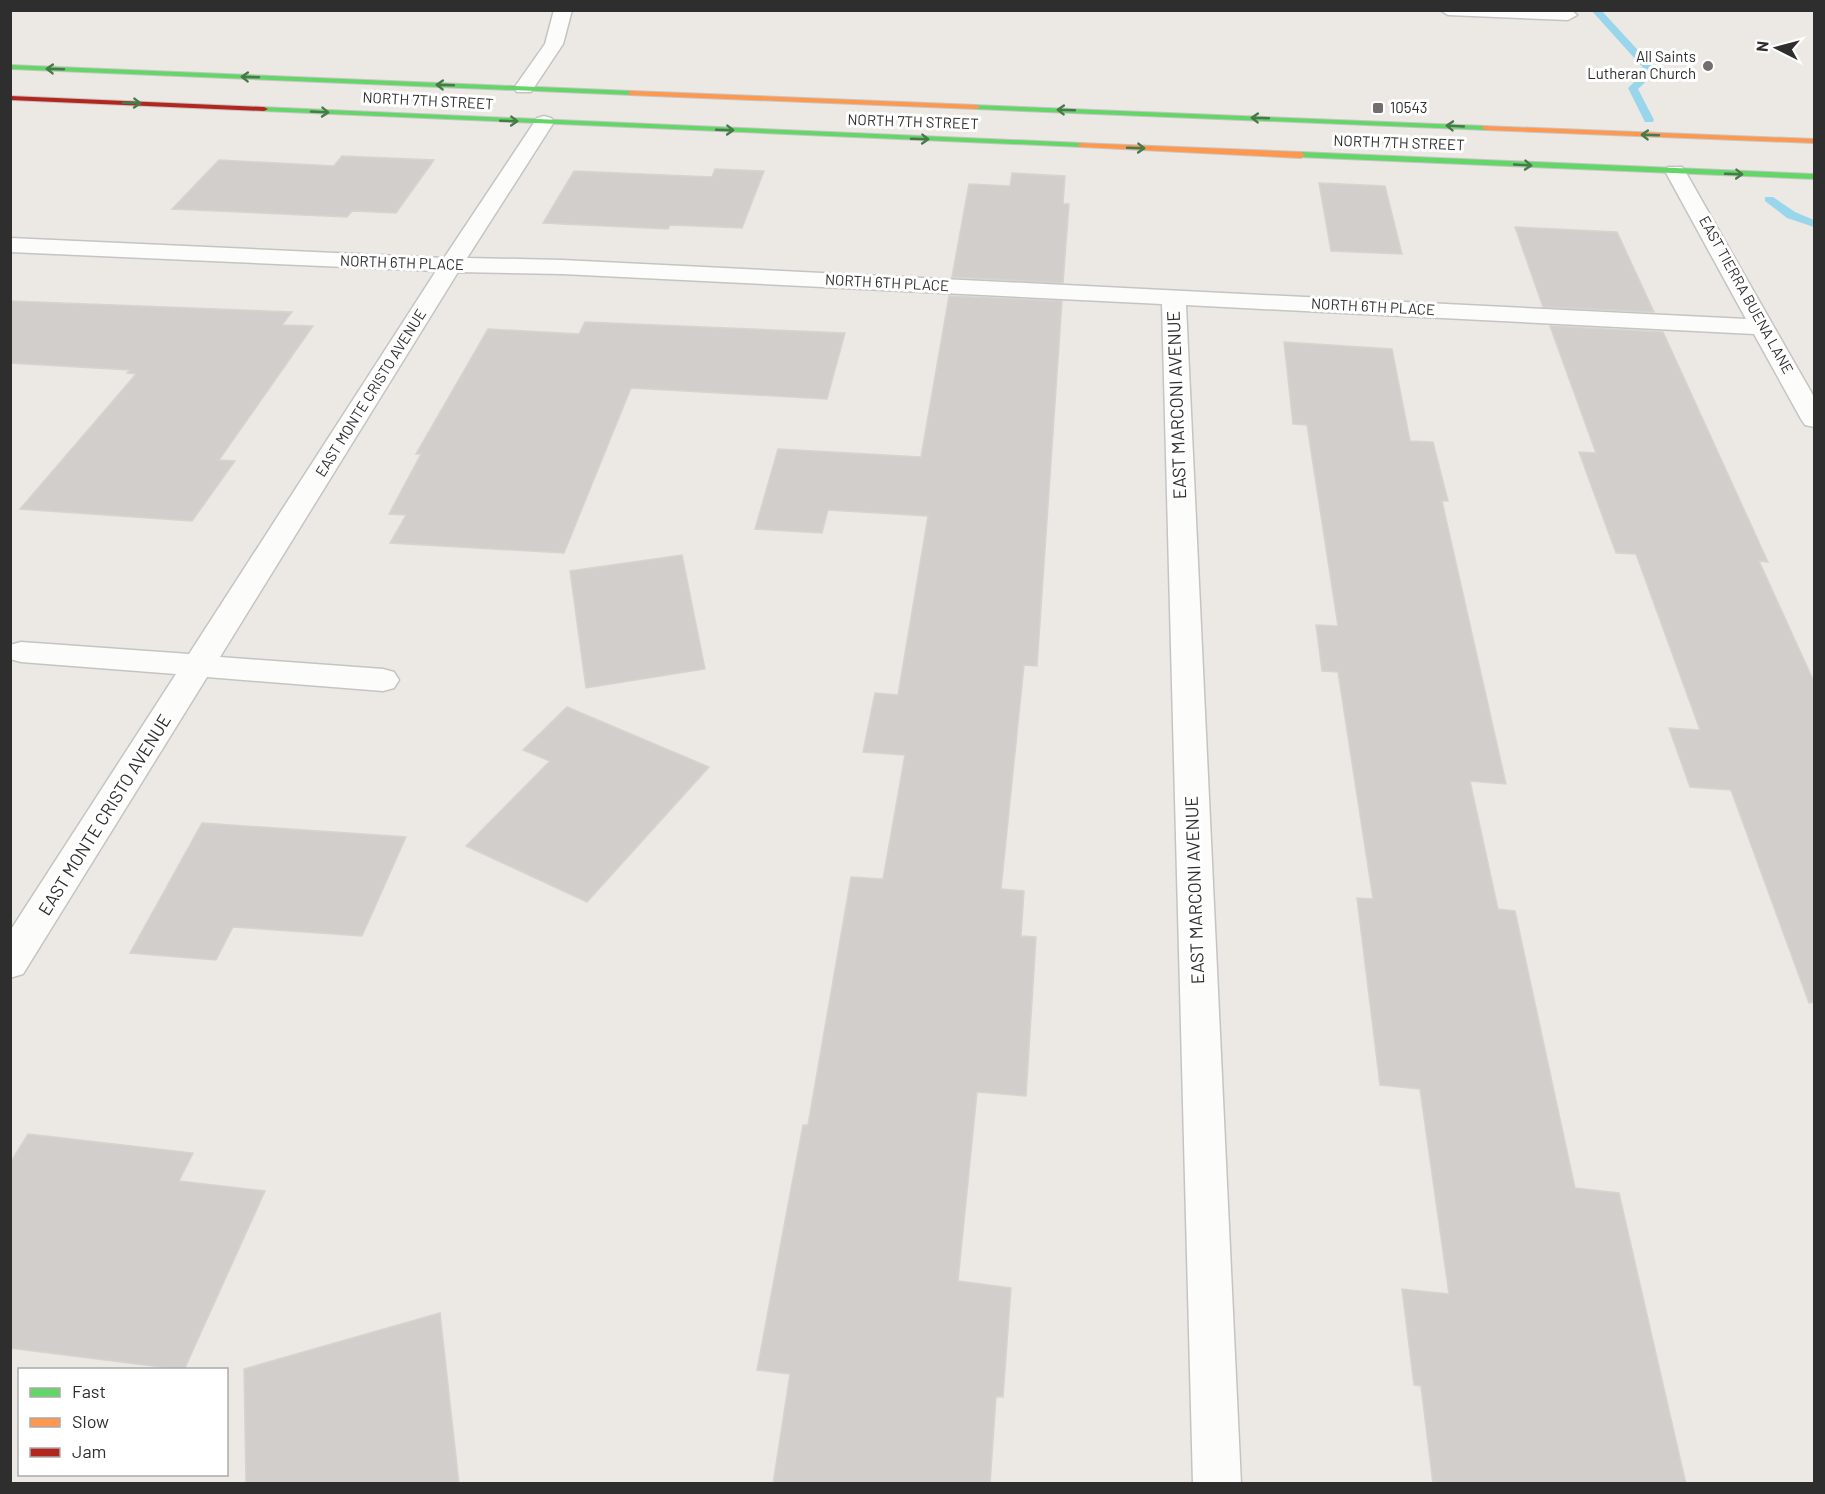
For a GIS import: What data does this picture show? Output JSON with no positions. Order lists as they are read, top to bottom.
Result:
{
  "streets": {
    "main road": ["NORTH 7TH STREET"],
    "street": [
      "NORTH 6TH PLACE",
      "EAST TIERRA BUENA LANE",
      "EAST MONTE CRISTO AVENUE",
      "EAST MARCONI AVENUE"
    ]
  },
  "crossings": [
    ["NORTH 7TH STREET", "EAST TIERRA BUENA LANE"],
    ["NORTH 7TH STREET", "EAST MONTE CRISTO AVENUE"],
    ["NORTH 6TH PLACE", "EAST TIERRA BUENA LANE"],
    ["NORTH 6TH PLACE", "EAST MONTE CRISTO AVENUE"],
    ["NORTH 6TH PLACE", "EAST MARCONI AVENUE"]
  ],
  "places": {
    "other": ["All Saints Lutheran Church"],
    "transit": ["10543"]
  },
  "legend": ["Fast", "Slow", "Jam"],
  "north": "left"
}
